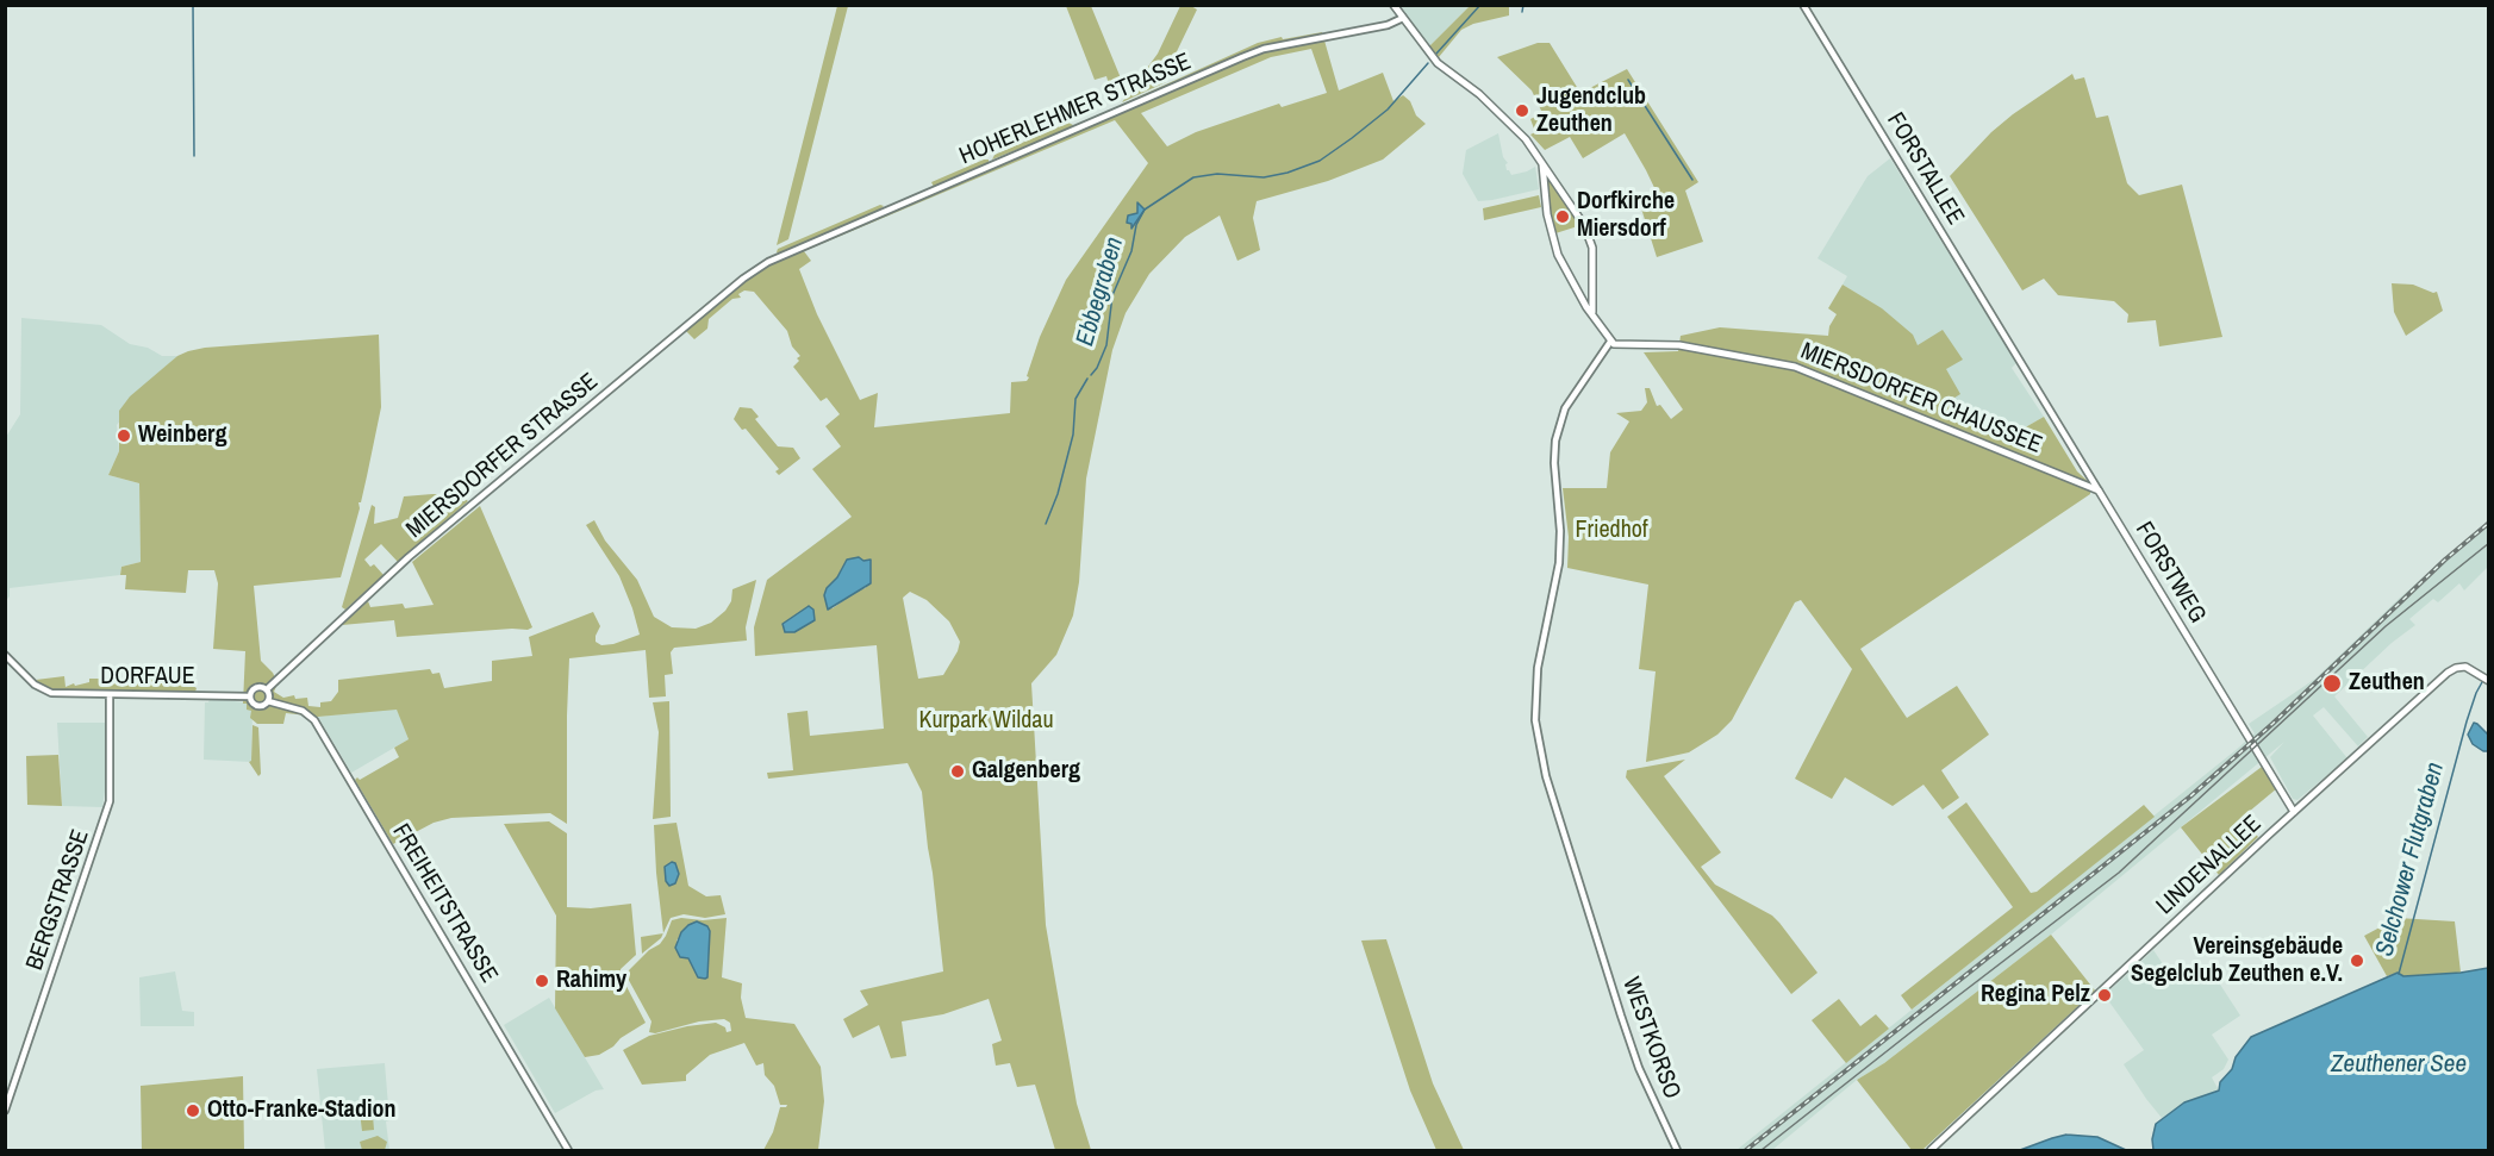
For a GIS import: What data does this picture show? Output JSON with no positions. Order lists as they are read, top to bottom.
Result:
{
  "streets": {
    "main road": ["MIERSDORFER CHAUSSEE", "FORSTWEG", "LINDENALLEE"],
    "street": [
      "HOHERLEHMER STRASSE",
      "FORSTALLEE",
      "MIERSDORFER STRASSE",
      "DORFAUE",
      "BERGSTRASSE",
      "FREIHEITSTRASSE",
      "WESTKORSO"
    ]
  },
  "crossings": [
    ["HOHERLEHMER STRASSE", "MIERSDORFER STRASSE"],
    ["FORSTALLEE", "FORSTWEG"],
    ["MIERSDORFER CHAUSSEE", "FORSTWEG"],
    ["MIERSDORFER CHAUSSEE", "WESTKORSO"],
    ["MIERSDORFER STRASSE", "DORFAUE"],
    ["MIERSDORFER STRASSE", "FREIHEITSTRASSE"],
    ["FORSTWEG", "LINDENALLEE"],
    ["DORFAUE", "BERGSTRASSE"],
    ["DORFAUE", "FREIHEITSTRASSE"]
  ],
  "water": ["Ebbegraben", "Selchower Flutgraben", "Zeuthener See"],
  "parks": ["Friedhof", "Kurpark Wildau"],
  "places": [
    "Jugendclub Zeuthen",
    "Dorfkirche Miersdorf",
    "Weinberg",
    "Zeuthen",
    "Galgenberg",
    "Vereinsgebäude Segelclub Zeuthen e.V.",
    "Rahimy",
    "Regina Pelz",
    "Otto-Franke-Stadion"
  ]
}
